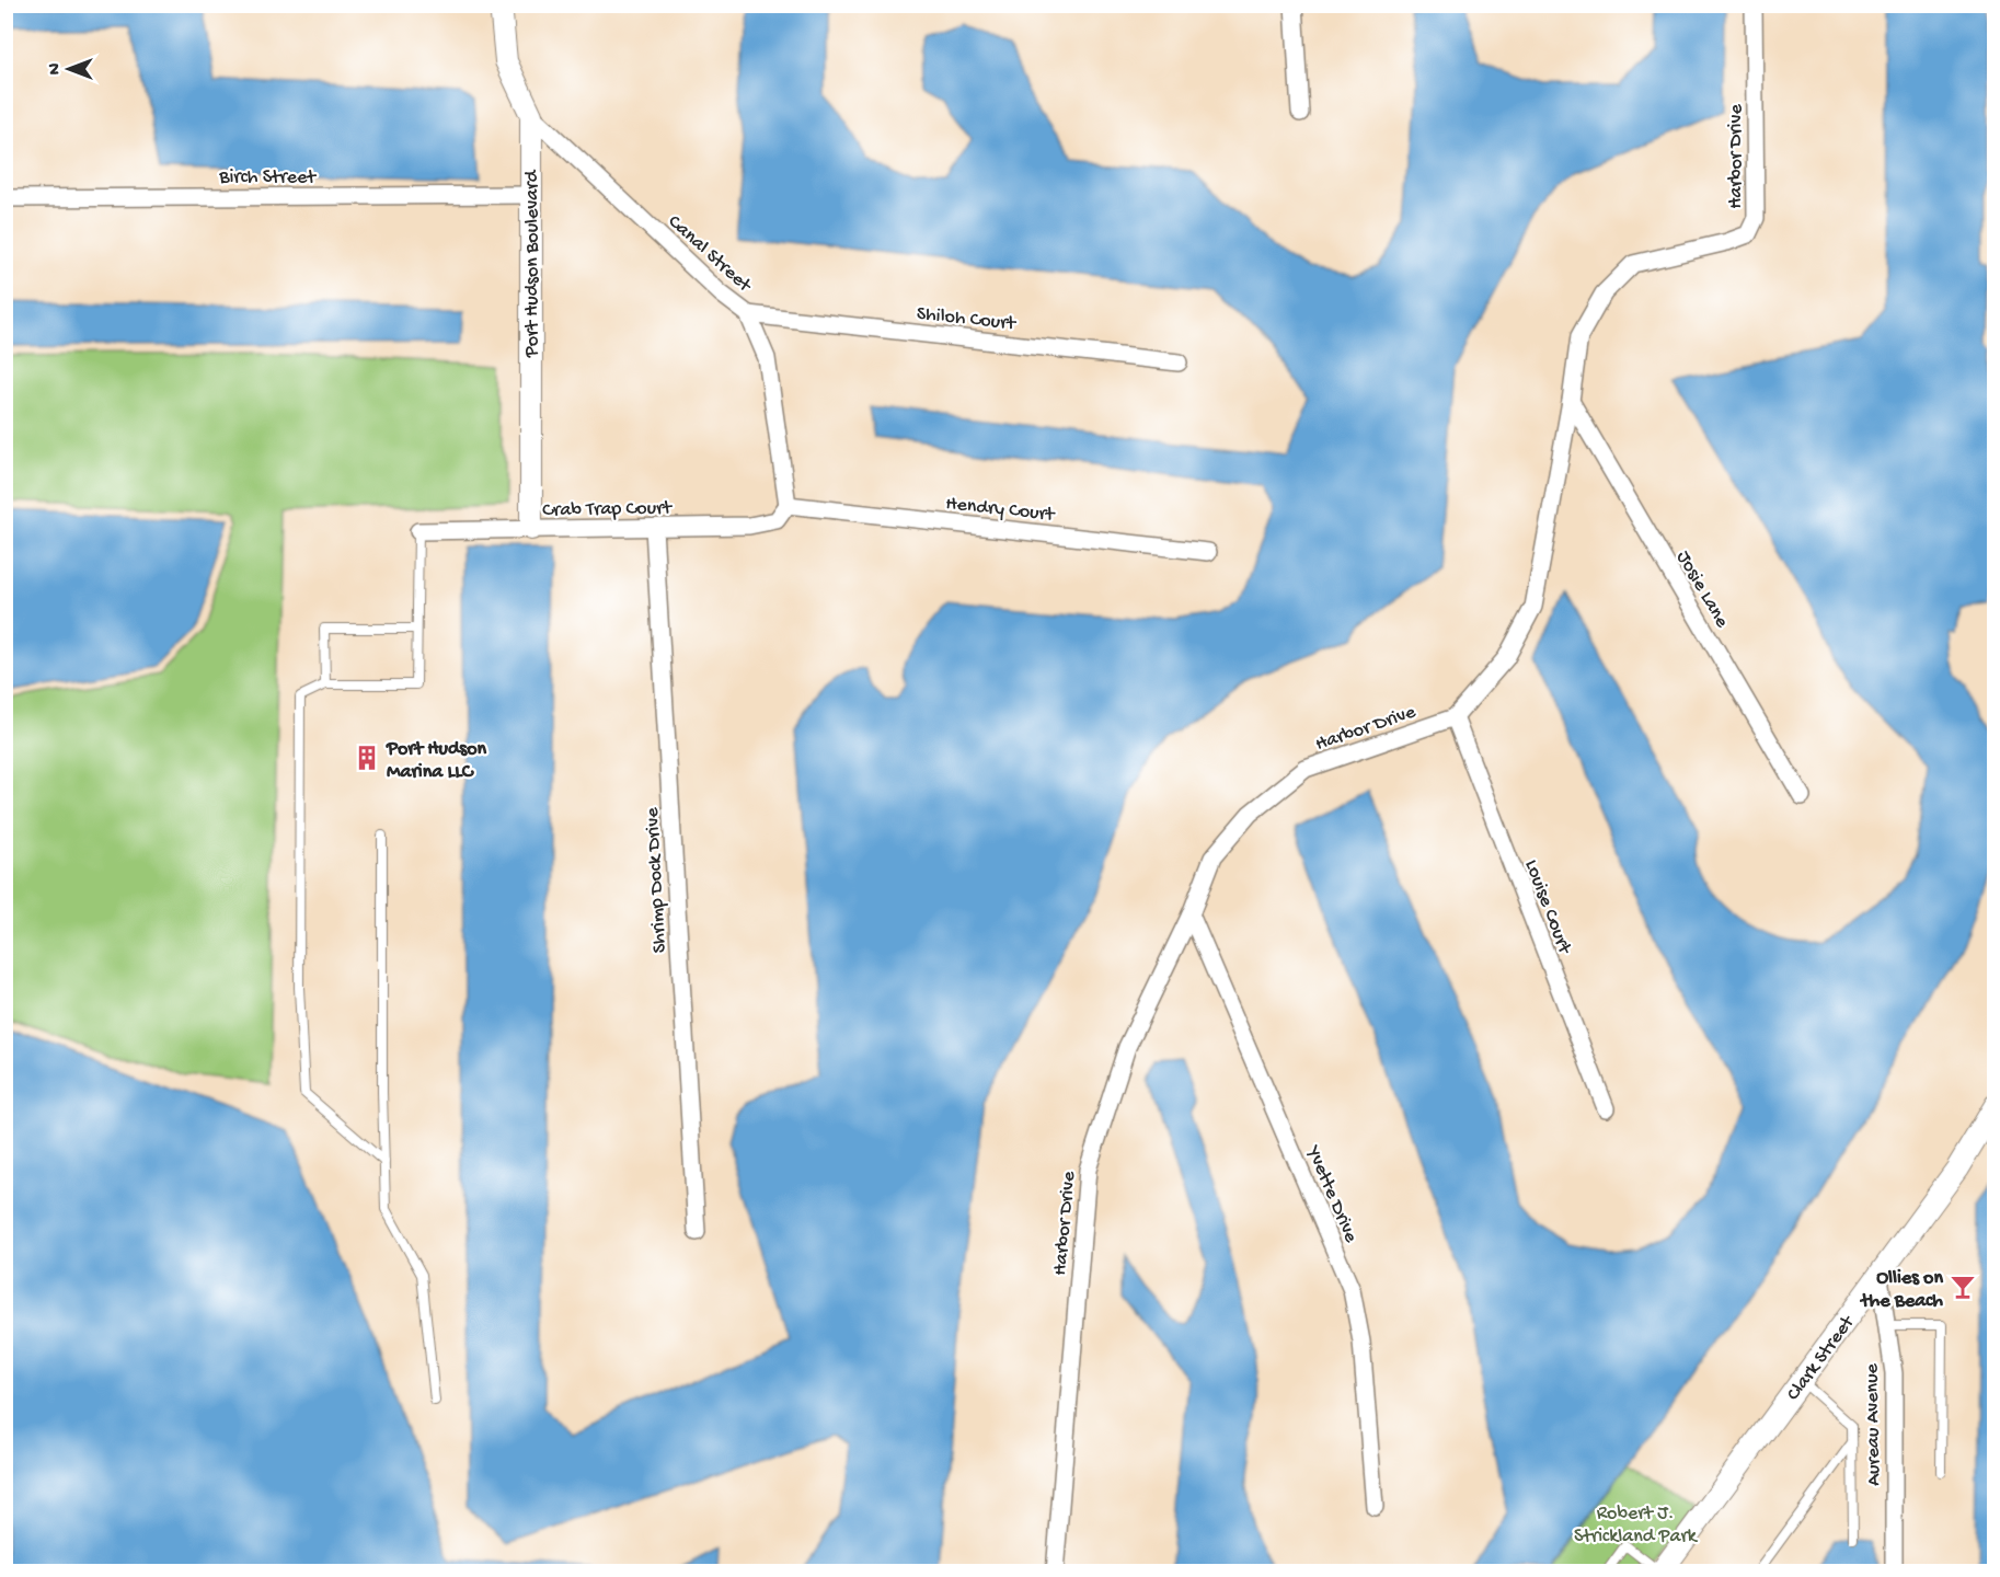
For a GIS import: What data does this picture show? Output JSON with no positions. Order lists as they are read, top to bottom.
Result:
{
  "streets": {
    "street": [
      "Harbor Drive",
      "Birch Street",
      "Canal Street",
      "Port Hudson Boulevard",
      "Shiloh Court",
      "Crab Trap Court",
      "Hendry Court",
      "Josie Lane",
      "Shrimp Dock Drive",
      "Louise Court",
      "Yvette Drive",
      "Clark Street",
      "Aureau Avenue"
    ]
  },
  "crossings": [
    ["Harbor Drive", "Josie Lane"],
    ["Harbor Drive", "Louise Court"],
    ["Harbor Drive", "Yvette Drive"],
    ["Birch Street", "Port Hudson Boulevard"],
    ["Canal Street", "Port Hudson Boulevard"],
    ["Canal Street", "Shiloh Court"],
    ["Canal Street", "Crab Trap Court"],
    ["Canal Street", "Hendry Court"],
    ["Port Hudson Boulevard", "Crab Trap Court"],
    ["Crab Trap Court", "Hendry Court"],
    ["Crab Trap Court", "Shrimp Dock Drive"],
    ["Clark Street", "Aureau Avenue"]
  ],
  "parks": ["Robert J. Strickland Park"],
  "places": {
    "building": ["Port Hudson Marina LLC"],
    "bar": ["Ollies on the Beach"]
  },
  "north": "left"
}
